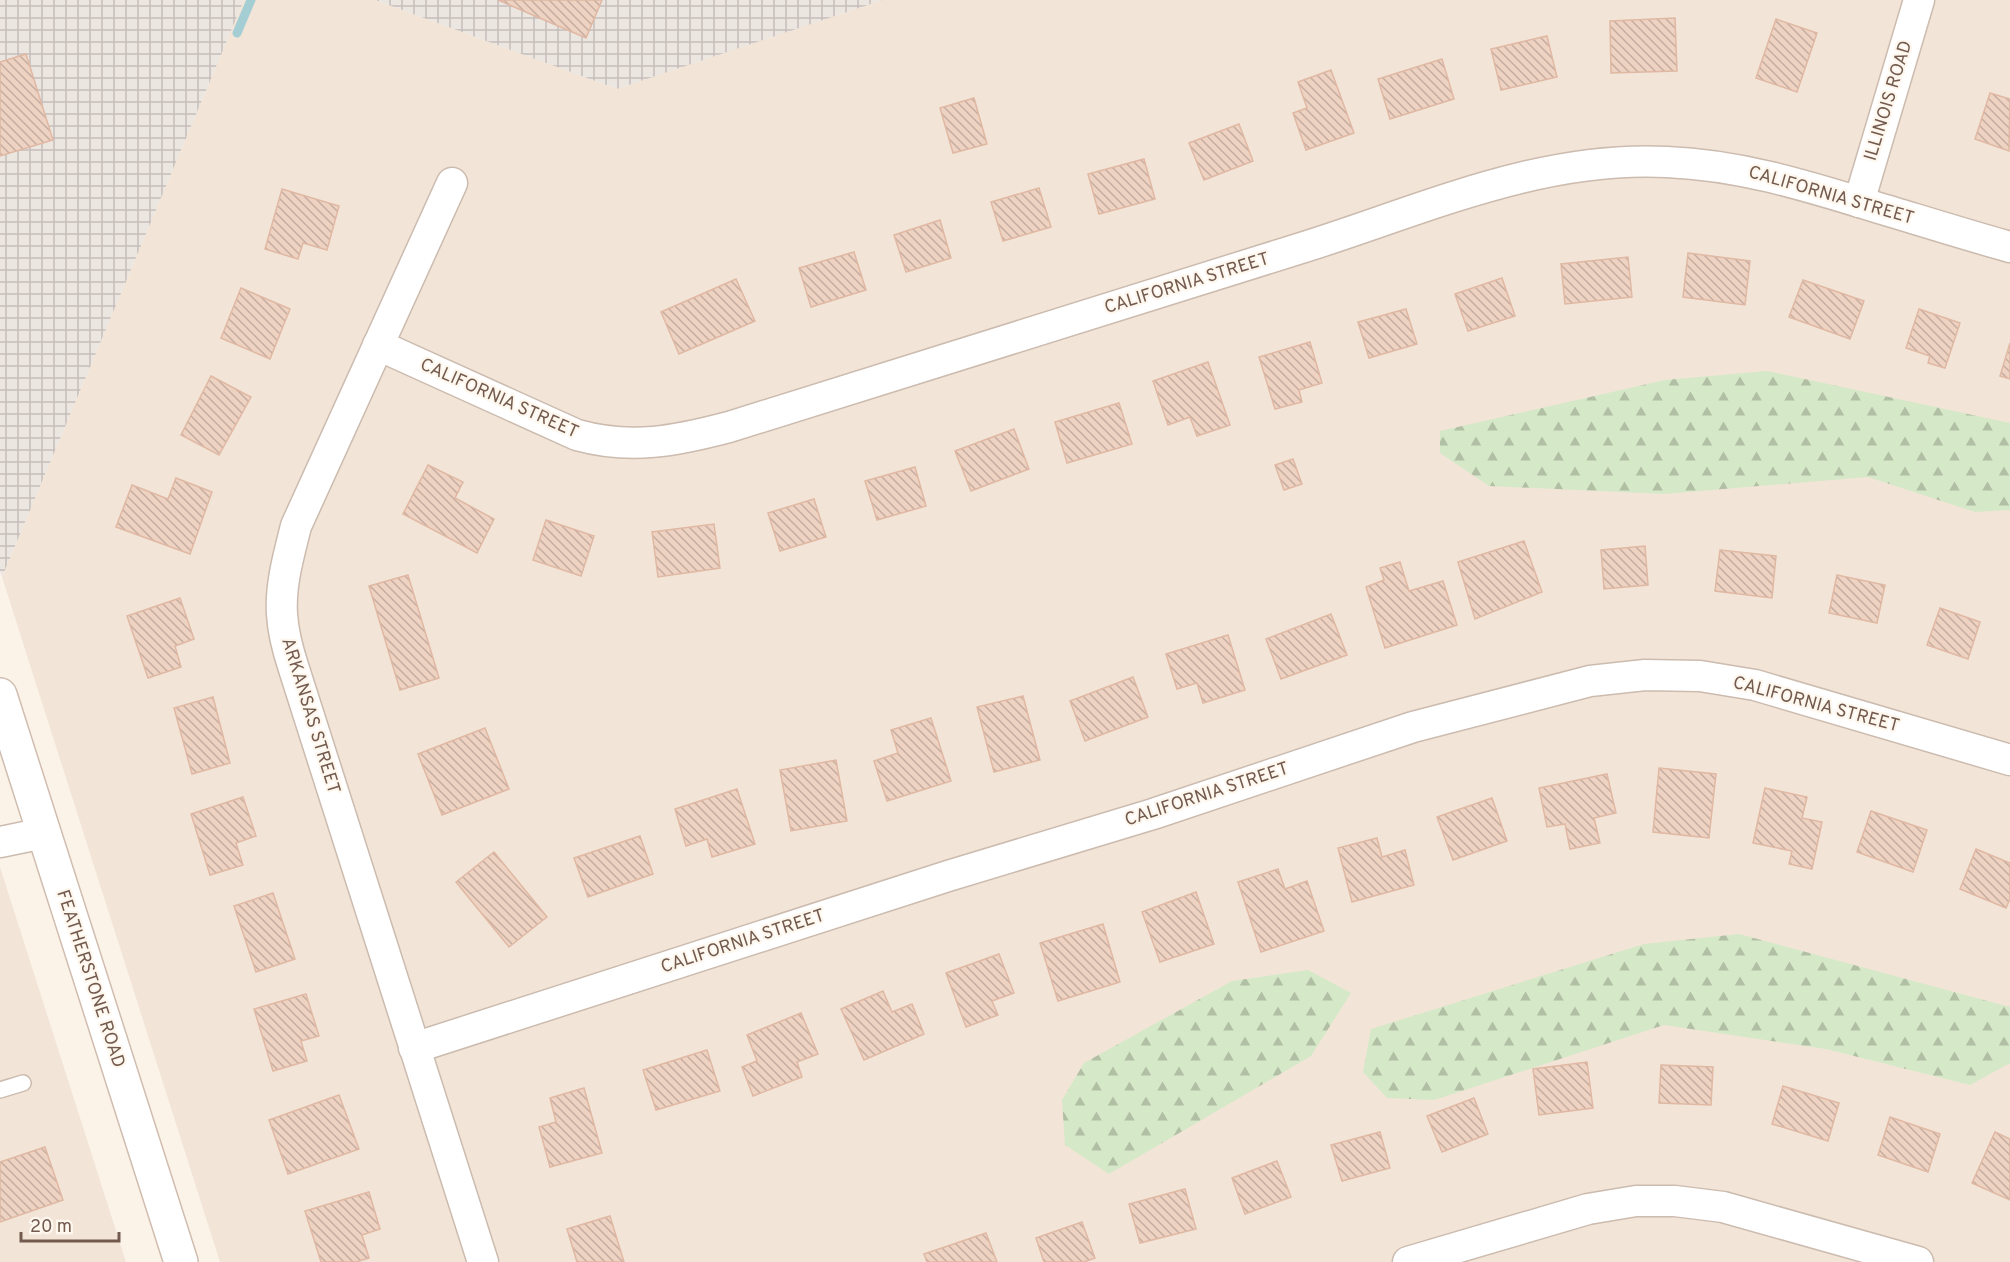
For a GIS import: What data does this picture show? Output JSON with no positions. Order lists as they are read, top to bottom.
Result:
{
  "streets": {
    "street": [
      "ILLINOIS ROAD",
      "CALIFORNIA STREET",
      "ARKANSAS STREET",
      "FEATHERSTONE ROAD"
    ]
  },
  "crossings": [
    ["ILLINOIS ROAD", "CALIFORNIA STREET"],
    ["CALIFORNIA STREET", "ARKANSAS STREET"]
  ],
  "scale_bar": "20 m"
}
